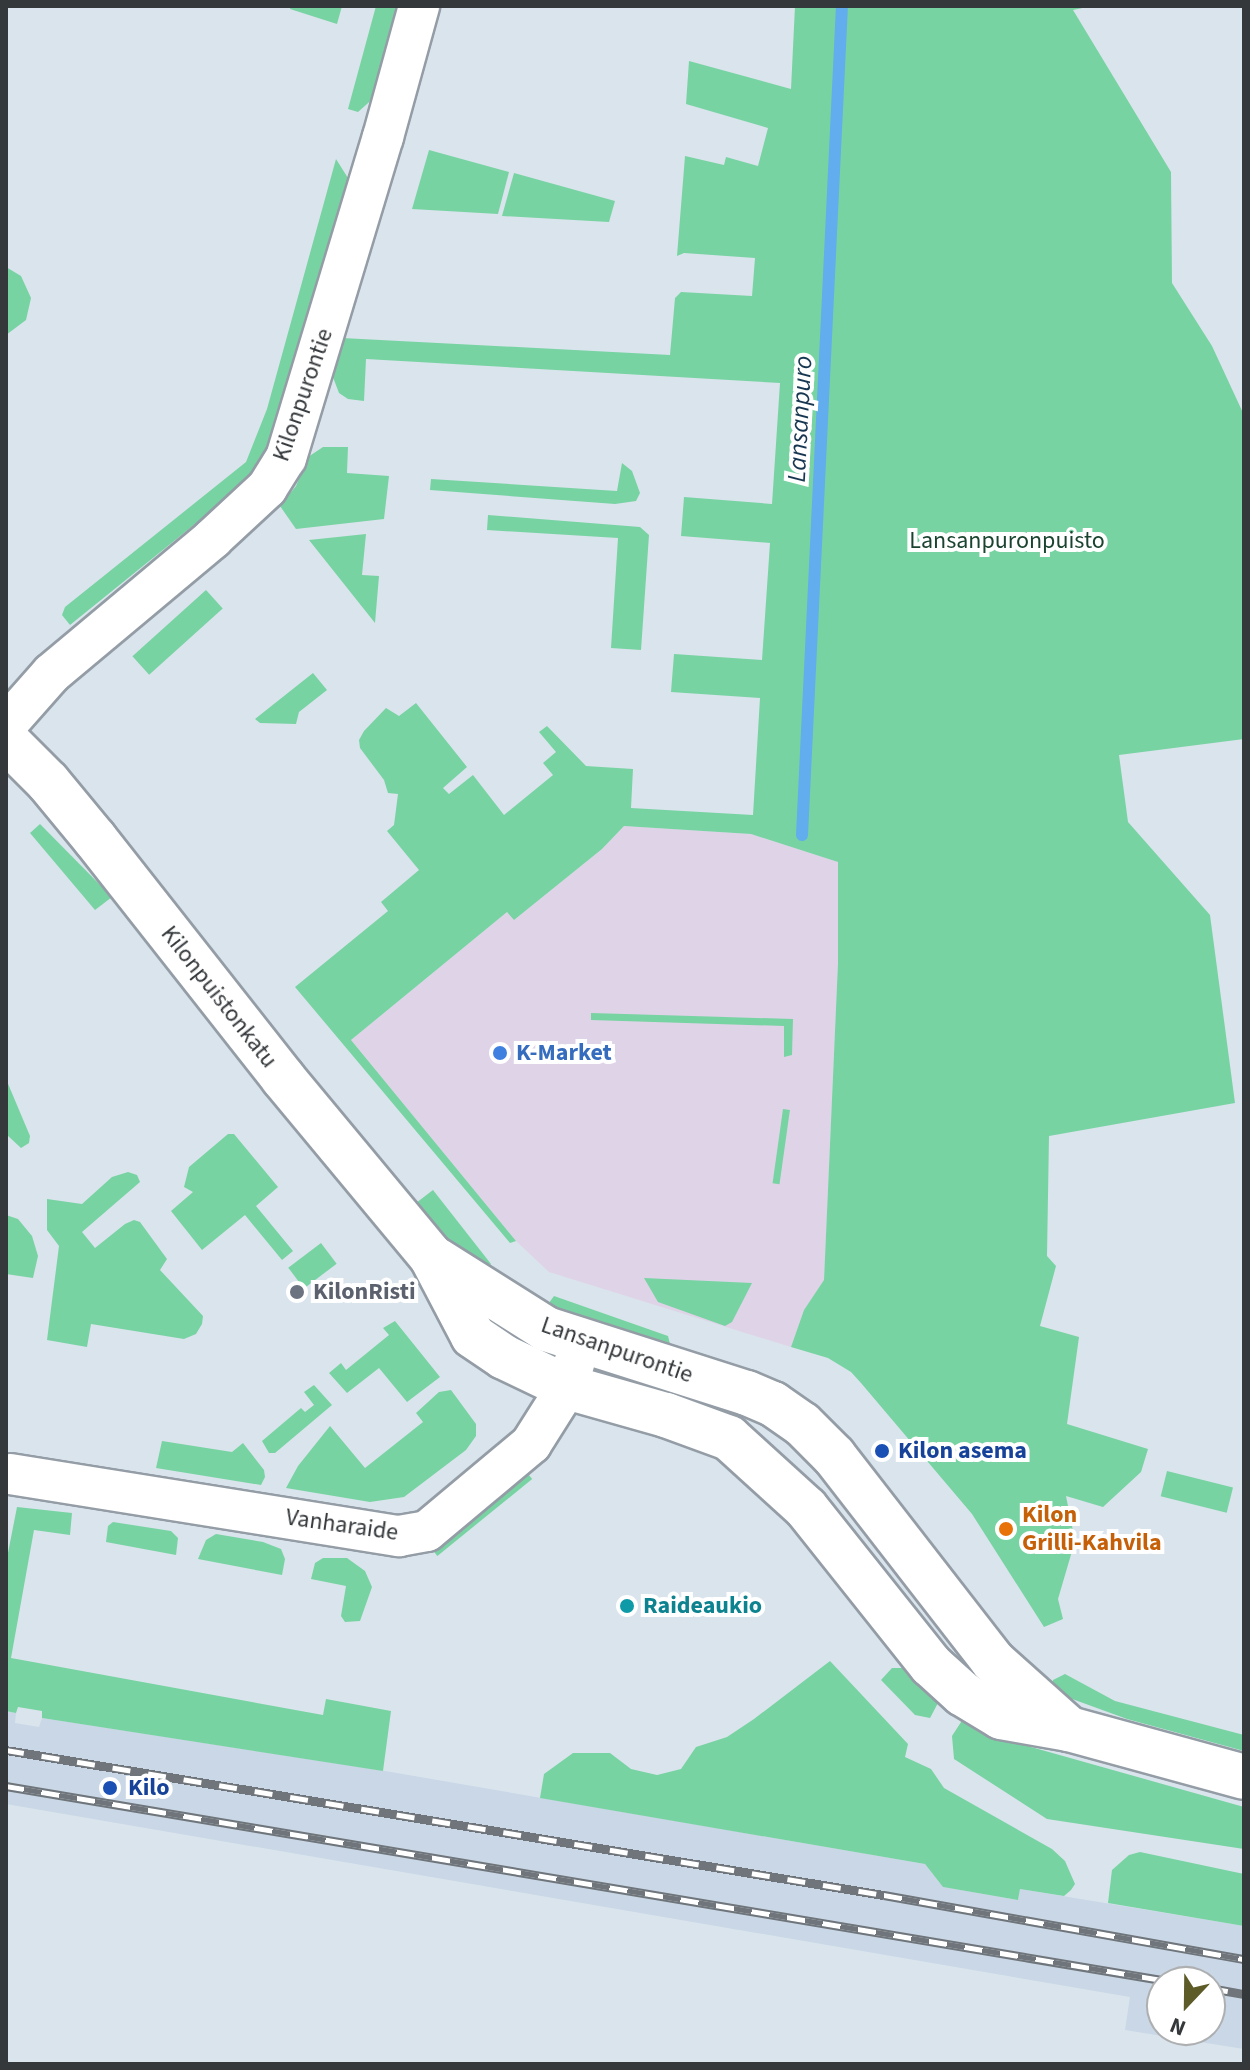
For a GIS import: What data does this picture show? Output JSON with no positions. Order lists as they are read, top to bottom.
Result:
{
  "streets": {
    "street": [
      "Kilonpurontie",
      "Kilonpuistonkatu",
      "Lansanpurontie",
      "Vanharaide"
    ]
  },
  "crossings": [
    ["Kilonpuistonkatu", "Lansanpurontie"],
    ["Lansanpurontie", "Vanharaide"]
  ],
  "water": ["Lansanpuro"],
  "parks": ["Lansanpuronpuisto"],
  "places": [
    "K-Market",
    "KilonRisti",
    "Kilon asema",
    "Kilon Grilli-Kahvila",
    "Raideaukio",
    "Kilo"
  ],
  "north": "bottom"
}
